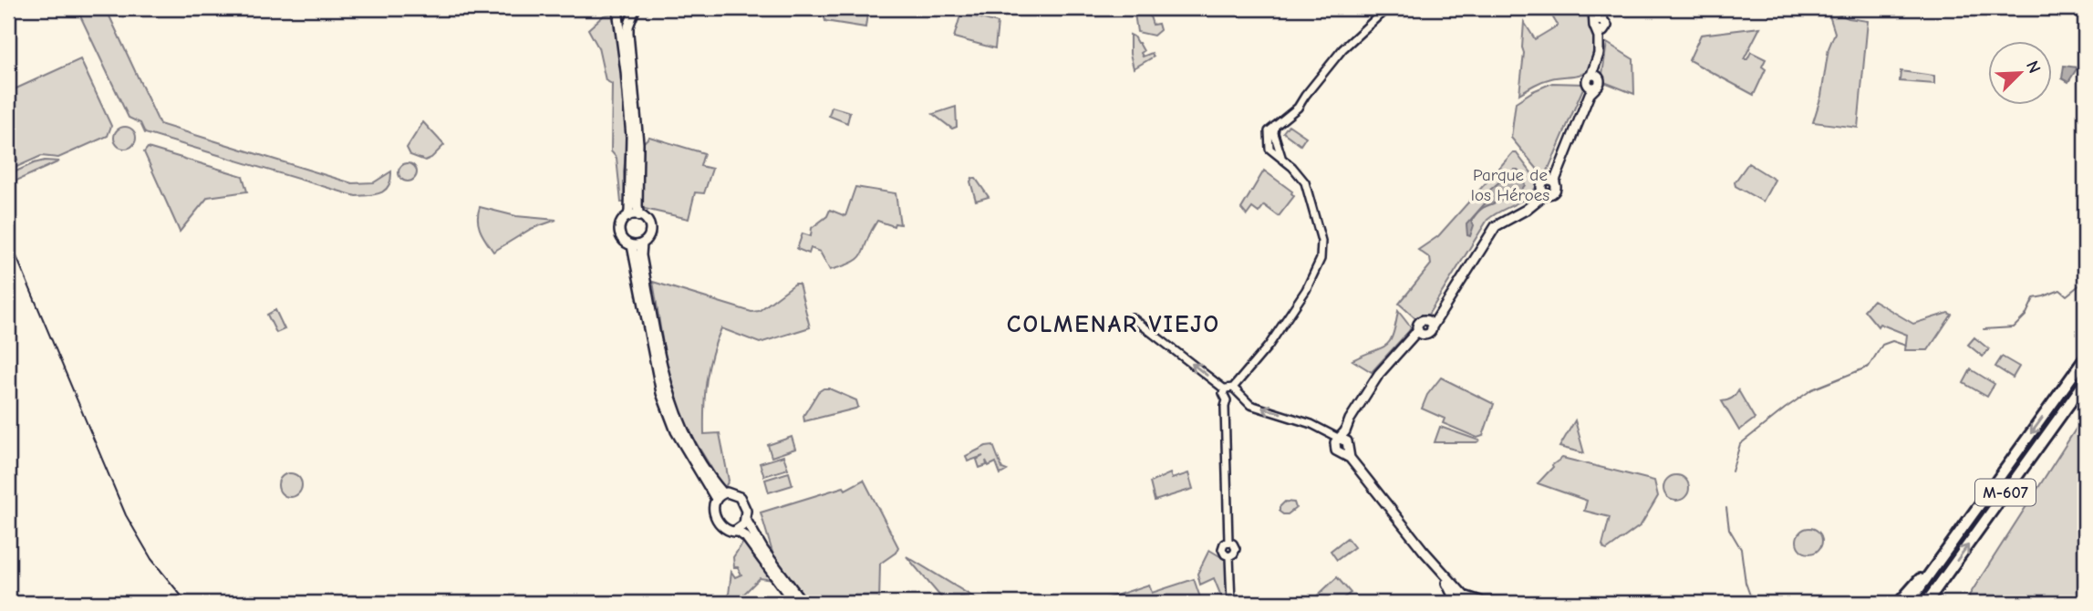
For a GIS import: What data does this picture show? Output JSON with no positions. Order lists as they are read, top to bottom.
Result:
{
  "streets": {
    "highway": ["M-607"]
  },
  "districts": ["COLMENAR VIEJO"],
  "parks": ["Parque de los Héroes"],
  "north": "top right"
}
